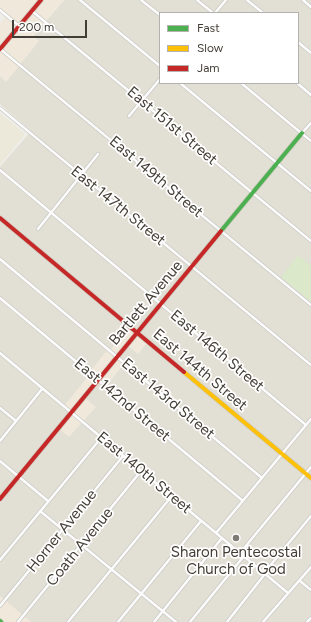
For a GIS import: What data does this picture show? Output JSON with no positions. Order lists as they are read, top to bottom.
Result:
{
  "streets": {
    "street": [
      "East 151st Street",
      "East 149th Street",
      "East 147th Street",
      "Bartlett Avenue",
      "East 146th Street",
      "East 144th Street",
      "East 143rd Street",
      "East 142nd Street",
      "East 140th Street",
      "Horner Avenue",
      "Coath Avenue"
    ]
  },
  "crossings": [
    ["East 151st Street", "Bartlett Avenue"],
    ["East 149th Street", "Bartlett Avenue"],
    ["East 147th Street", "Bartlett Avenue"],
    ["Bartlett Avenue", "East 146th Street"],
    ["Bartlett Avenue", "East 144th Street"],
    ["Bartlett Avenue", "East 143rd Street"],
    ["Bartlett Avenue", "East 142nd Street"],
    ["Bartlett Avenue", "East 140th Street"],
    ["East 140th Street", "Horner Avenue"],
    ["East 140th Street", "Coath Avenue"]
  ],
  "places": ["Sharon Pentecostal Church of God"],
  "legend": ["Fast", "Slow", "Jam"],
  "scale_bar": "200 m"
}
